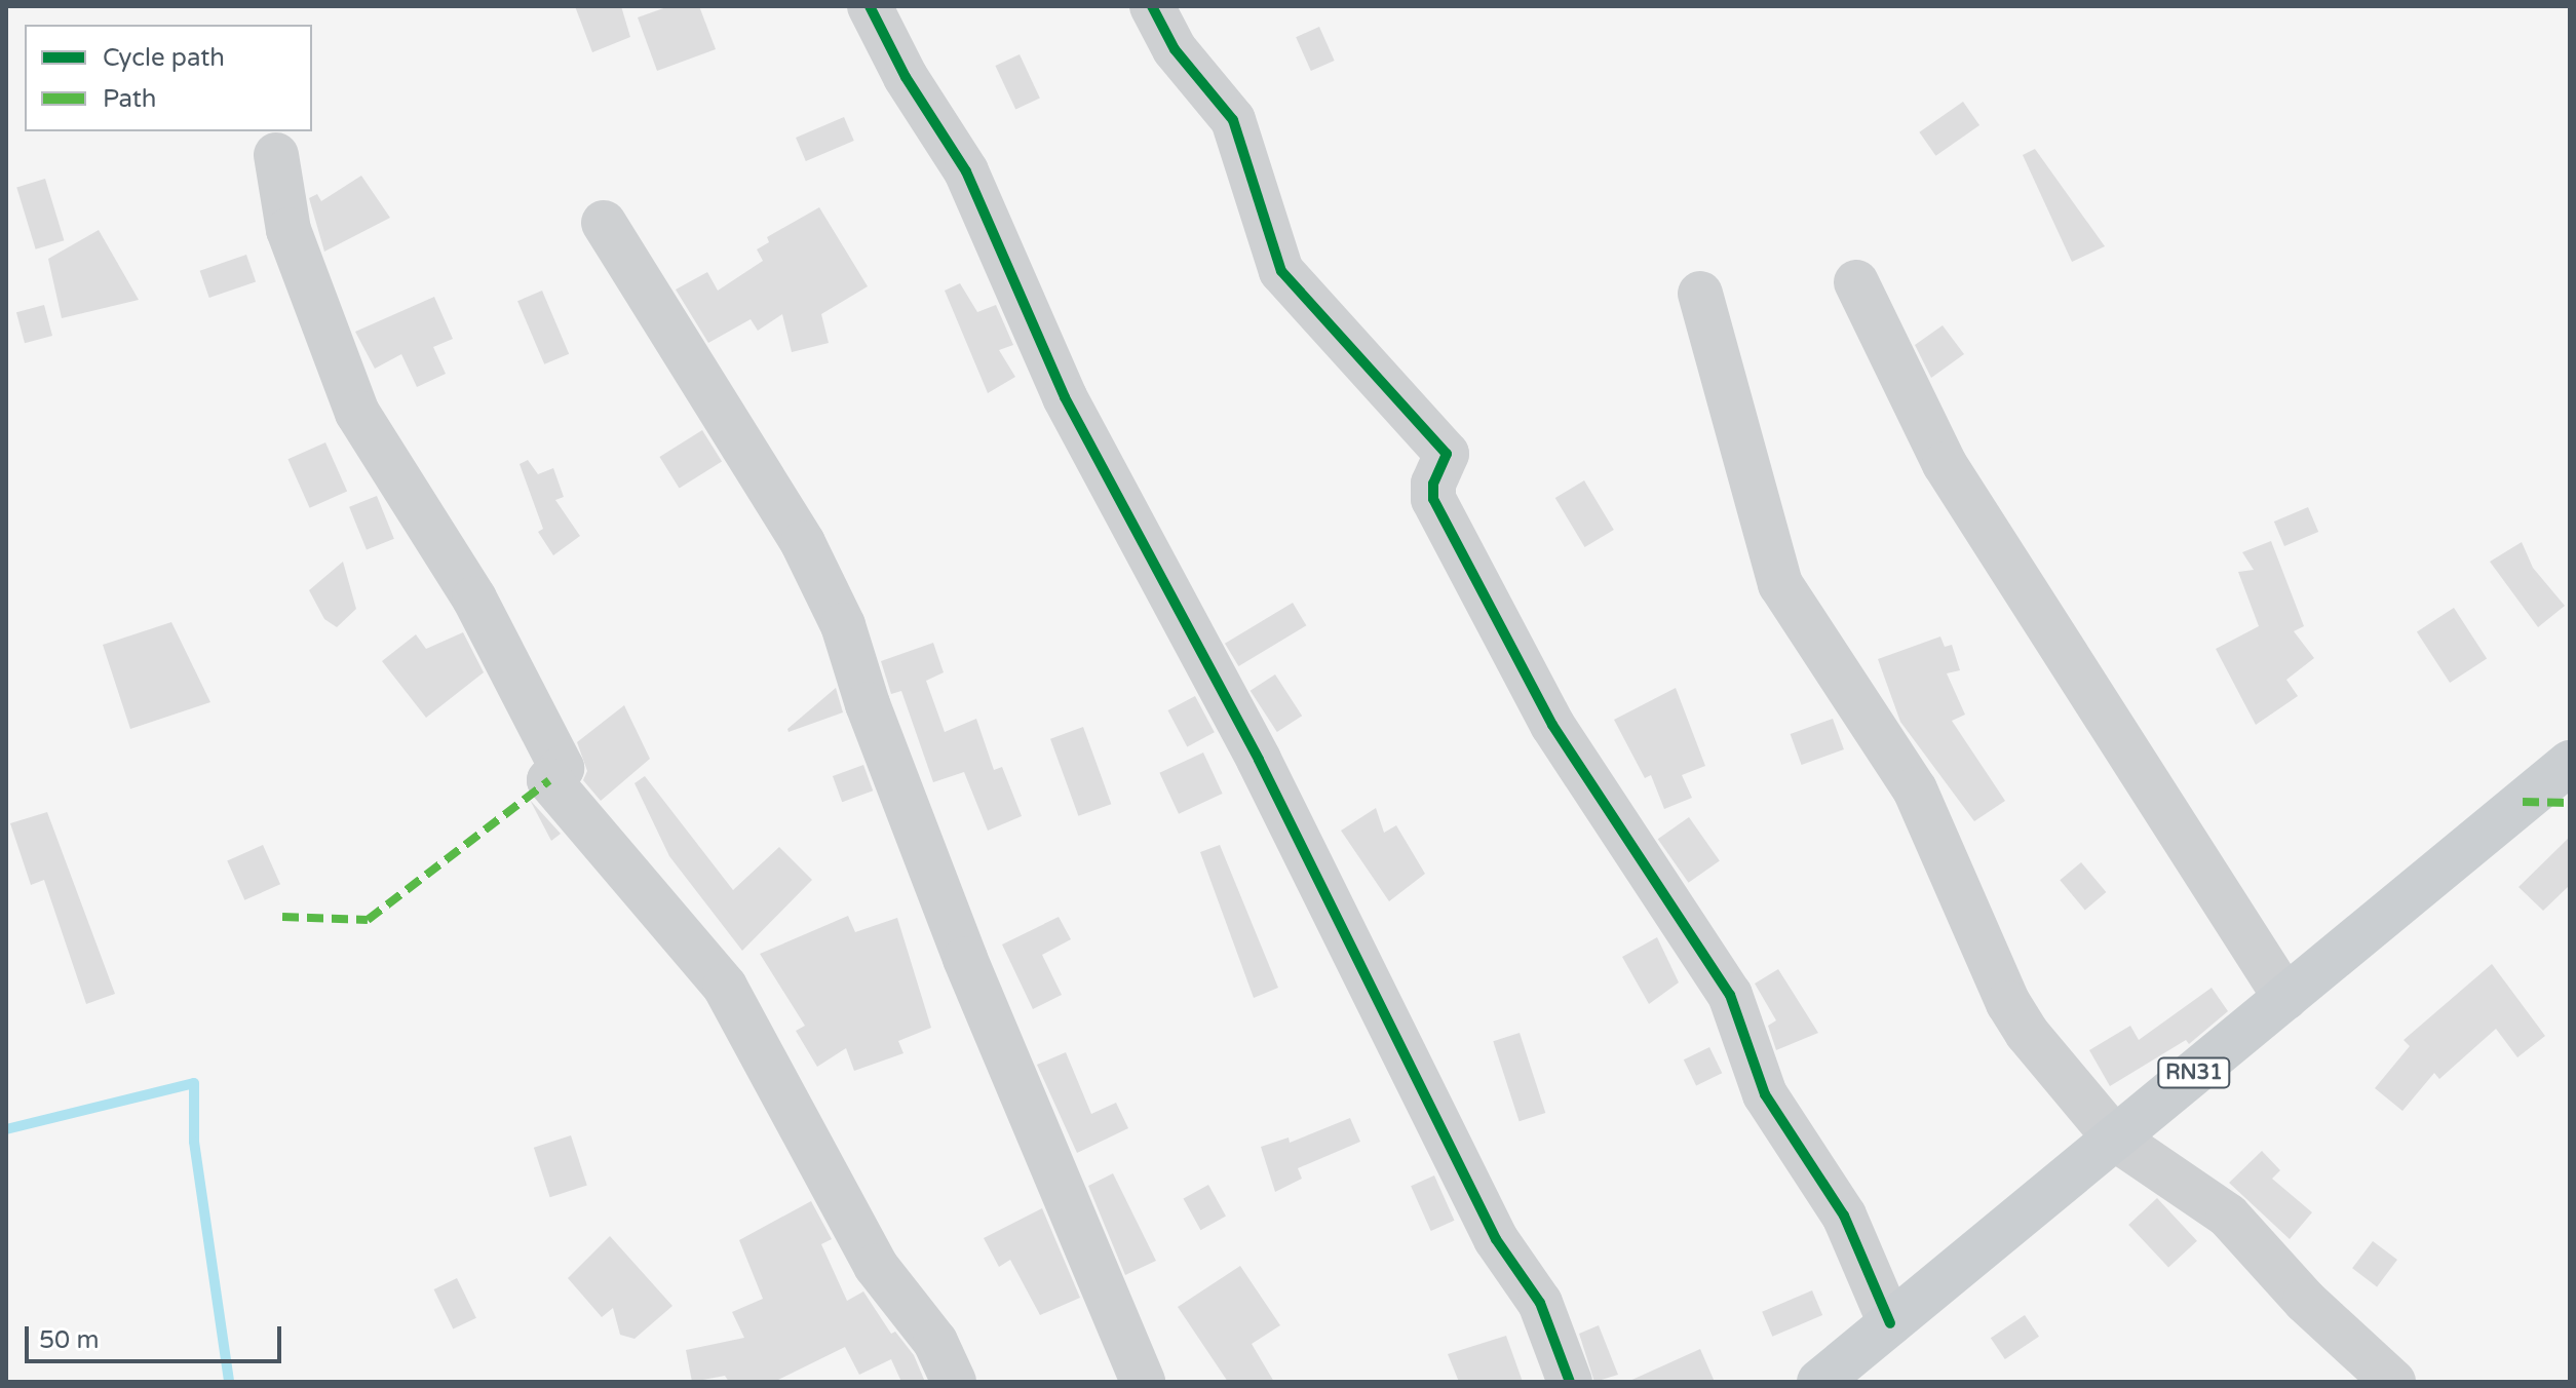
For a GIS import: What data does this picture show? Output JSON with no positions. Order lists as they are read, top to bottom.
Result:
{
  "streets": {
    "main road": ["RN31"]
  },
  "legend": ["Cycle path", "Path"],
  "scale_bar": "50 m"
}
